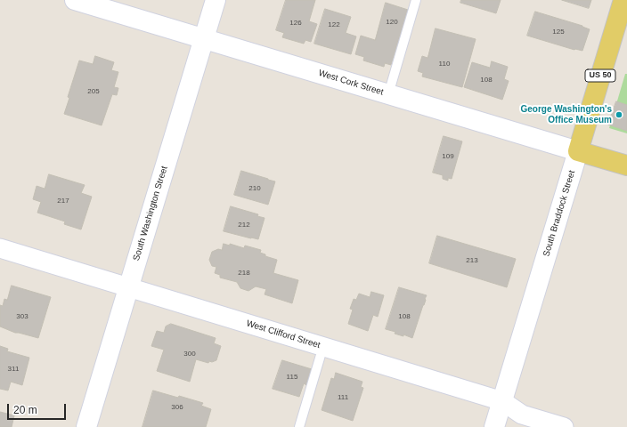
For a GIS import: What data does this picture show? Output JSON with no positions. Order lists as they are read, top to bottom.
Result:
{
  "streets": {
    "main road": ["US 50", "West Cork Street", "South Braddock Street"],
    "street": ["South Washington Street", "West Clifford Street"]
  },
  "crossings": [
    ["West Cork Street", "South Washington Street"],
    ["West Cork Street", "South Braddock Street"],
    ["South Washington Street", "West Clifford Street"],
    ["South Braddock Street", "West Clifford Street"]
  ],
  "places": ["George Washington's Office Museum"],
  "house_numbers": [
    "120",
    "126",
    "122",
    "125",
    "110",
    "108",
    "205",
    "109",
    "210",
    "217",
    "212",
    "213",
    "218",
    "303",
    "108",
    "300",
    "311",
    "115",
    "111",
    "306"
  ],
  "scale_bar": "20 m"
}
